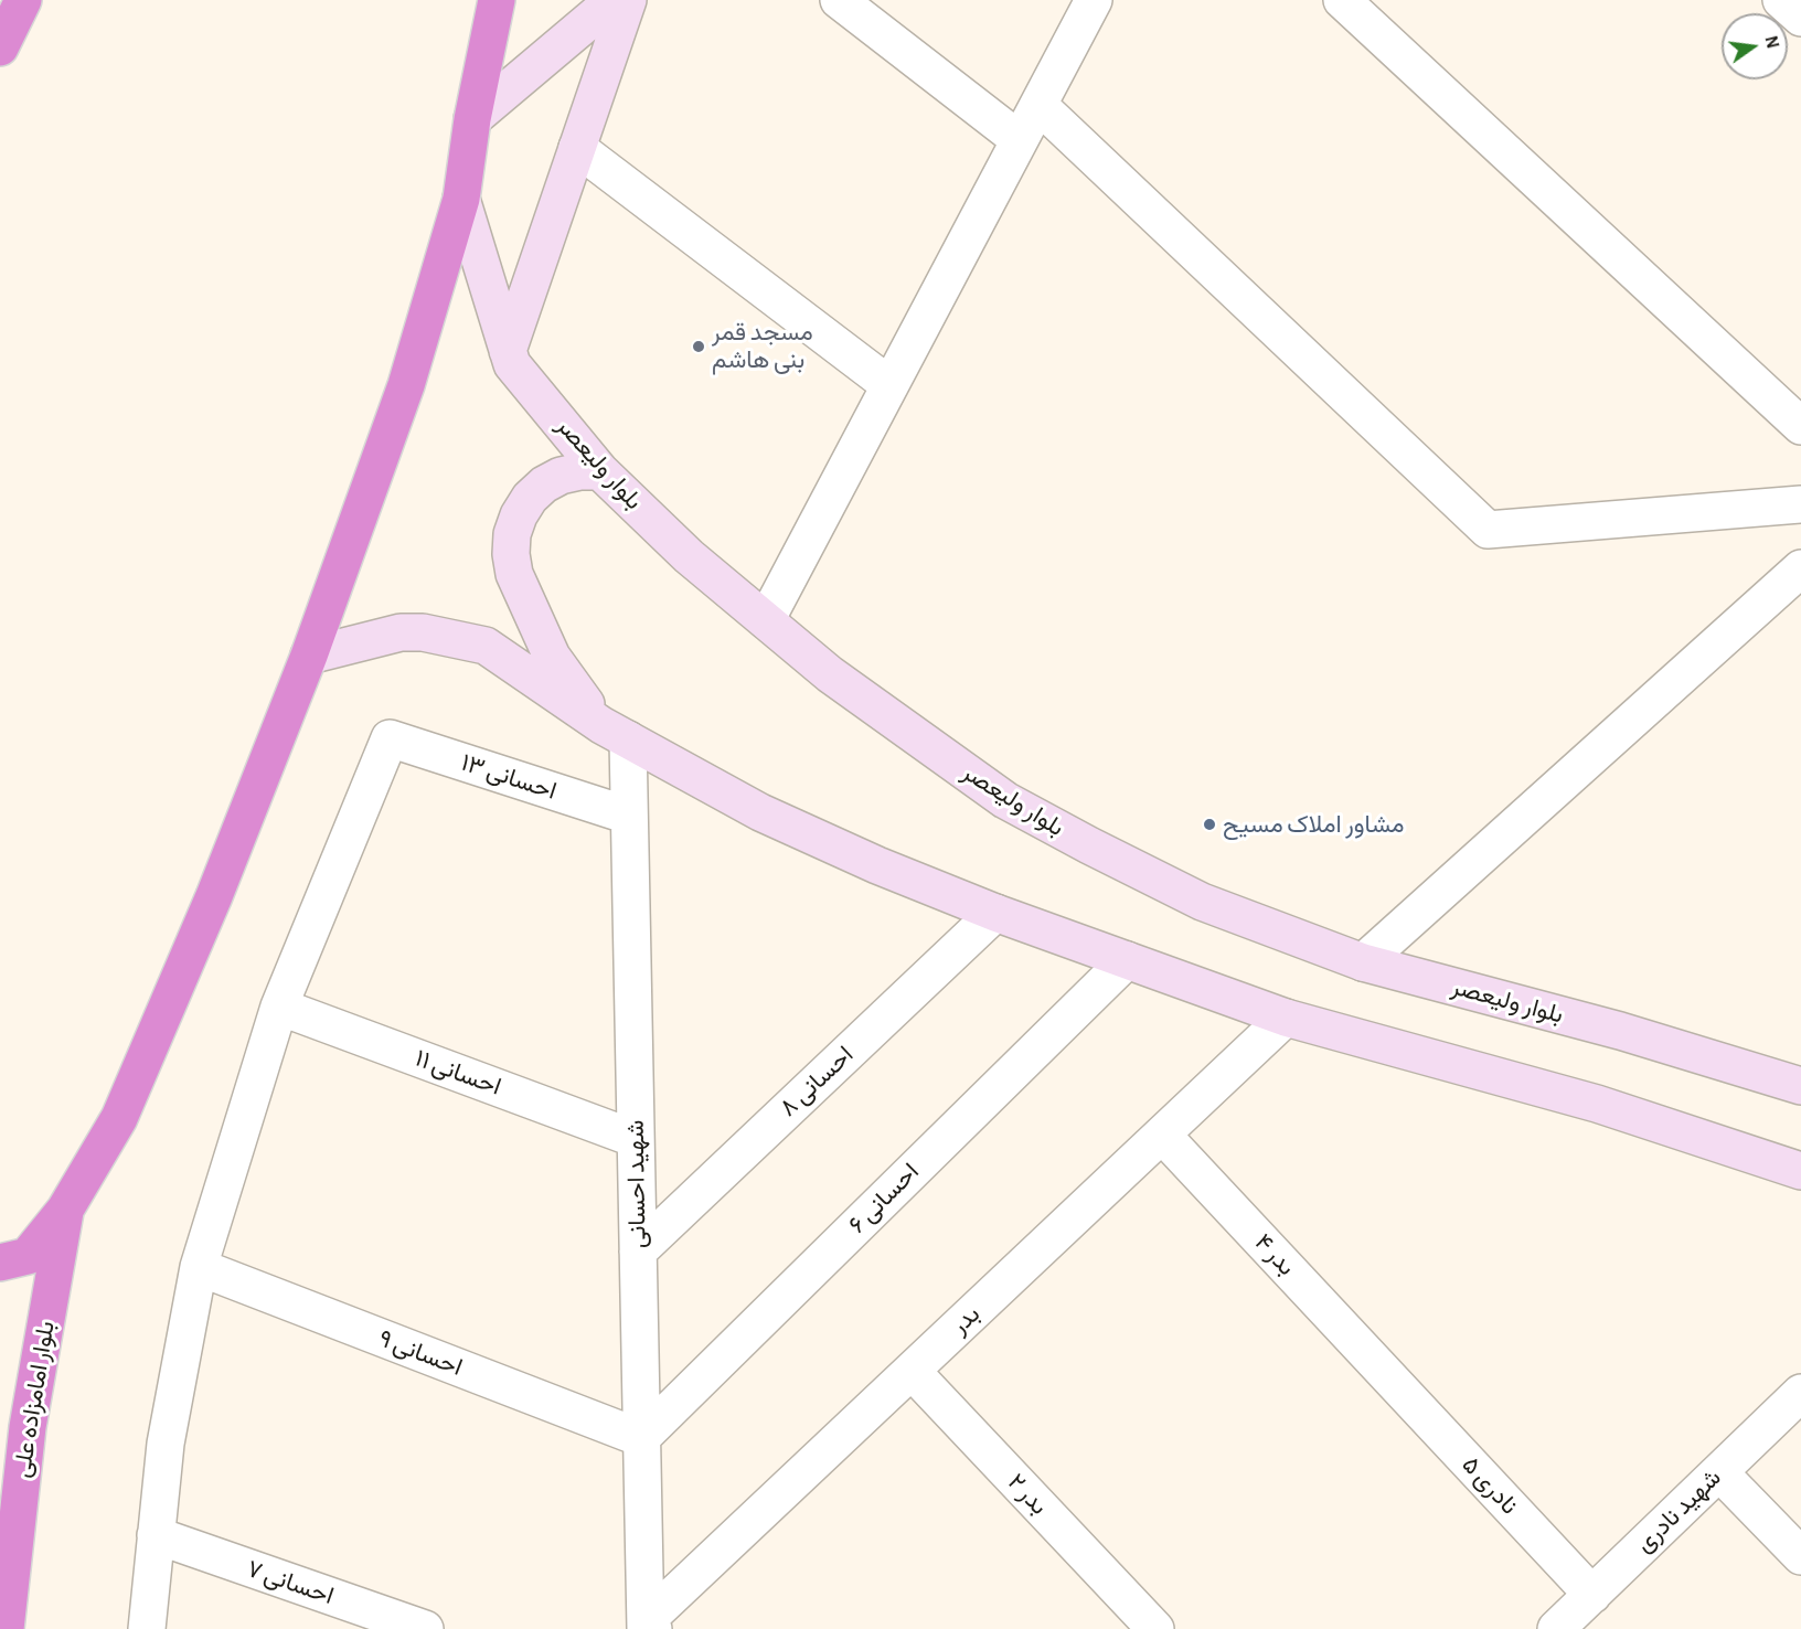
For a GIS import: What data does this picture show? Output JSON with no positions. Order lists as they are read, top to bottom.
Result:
{
  "streets": {
    "highway": ["بلوار امامزاده علی"],
    "main road": ["بلوار ولیعصر"],
    "street": [
      "احسانی ۱۳",
      "احسانی ۱۱",
      "احسانی ۸",
      "شهید احسانی",
      "احسانی ۶",
      "بدر ۴",
      "بدر",
      "احسانی ۹",
      "نادری ۵",
      "بدر ۲",
      "شهید نادری",
      "احسانی ۷"
    ]
  },
  "crossings": [
    ["احسانی ۱۳", "احسانی ۱۱"],
    ["احسانی ۱۳", "شهید احسانی"],
    ["احسانی ۱۱", "شهید احسانی"],
    ["احسانی ۸", "شهید احسانی"],
    ["شهید احسانی", "احسانی ۶"],
    ["شهید احسانی", "بدر"],
    ["شهید احسانی", "احسانی ۹"],
    ["احسانی ۶", "احسانی ۹"],
    ["بدر ۴", "بدر"],
    ["بدر ۴", "نادری ۵"],
    ["بدر", "بدر ۲"],
    ["نادری ۵", "شهید نادری"]
  ],
  "places": ["مسجد قمر بنی هاشم", "مشاور املاک مسیح"],
  "north": "right"
}
